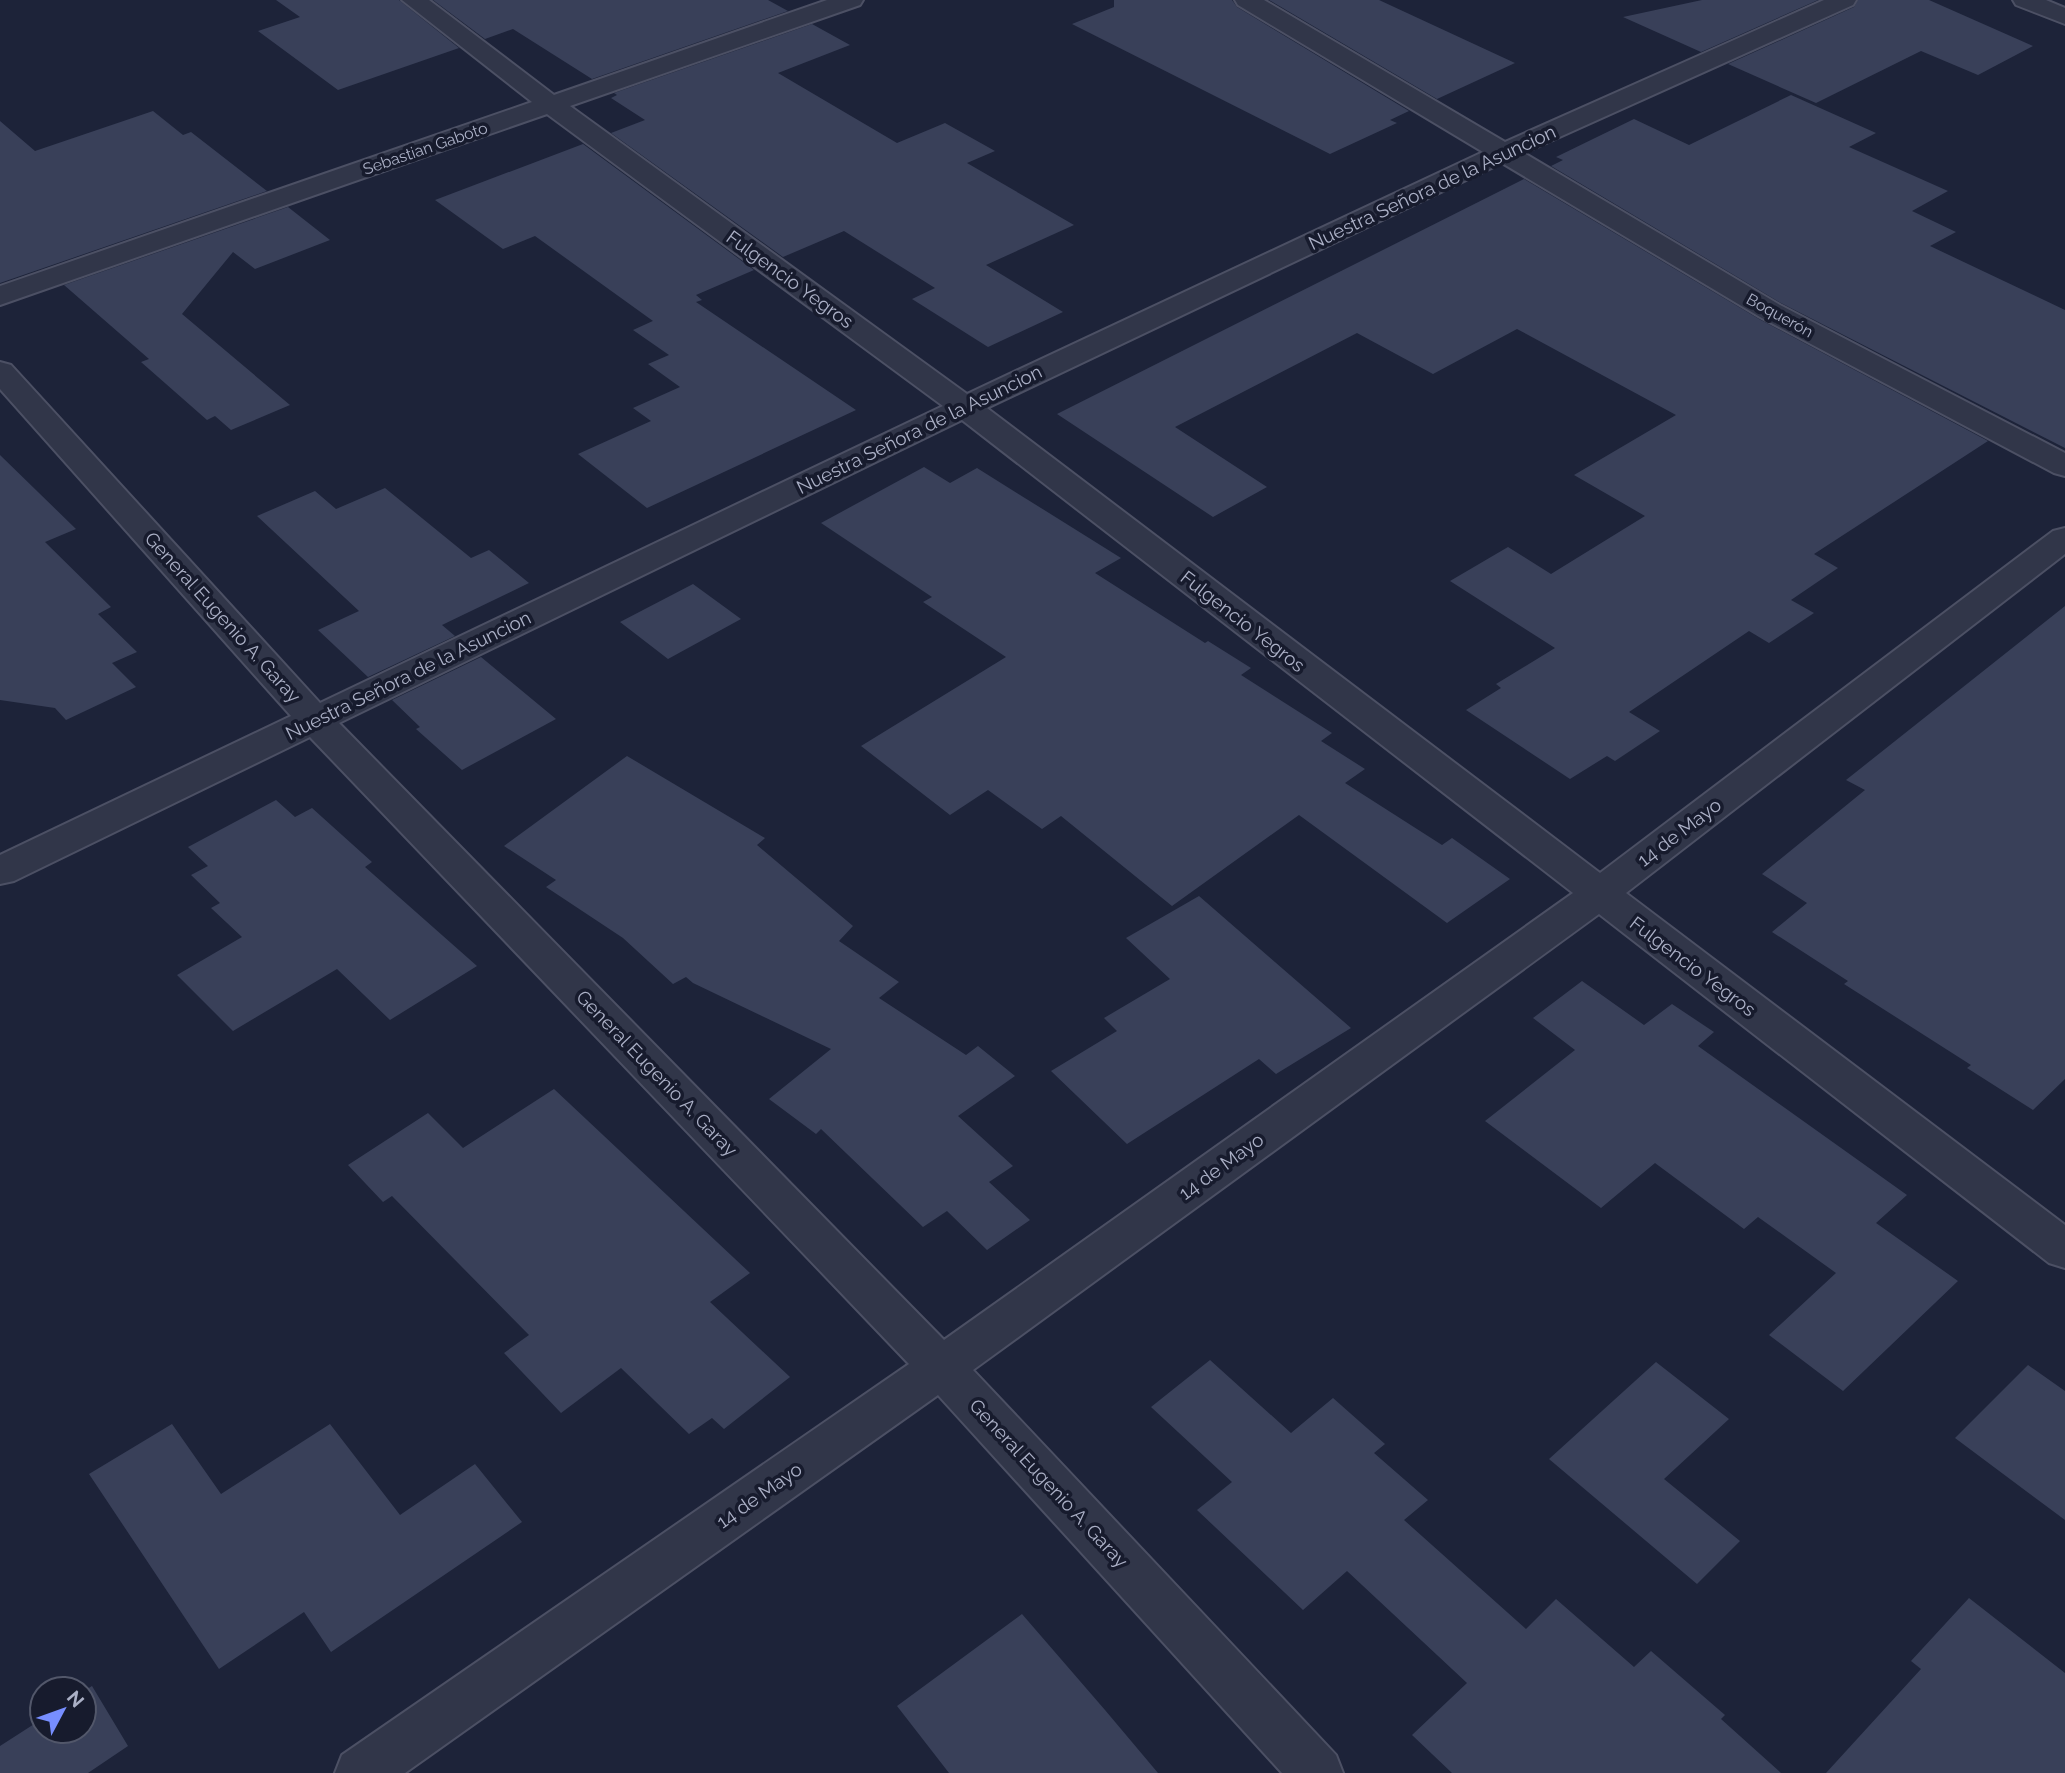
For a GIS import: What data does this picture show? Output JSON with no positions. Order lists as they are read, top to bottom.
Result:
{
  "streets": {
    "street": [
      "Sebastian Gaboto",
      "Nuestra Señora de la Asuncion",
      "Fulgencio Yegros",
      "Boquerón",
      "General Eugenio A. Garay",
      "14 de Mayo"
    ]
  },
  "crossings": [
    ["Sebastian Gaboto", "Fulgencio Yegros"],
    ["Nuestra Señora de la Asuncion", "Fulgencio Yegros"],
    ["Nuestra Señora de la Asuncion", "Boquerón"],
    ["Nuestra Señora de la Asuncion", "General Eugenio A. Garay"],
    ["Fulgencio Yegros", "14 de Mayo"],
    ["General Eugenio A. Garay", "14 de Mayo"]
  ],
  "north": "top right"
}
